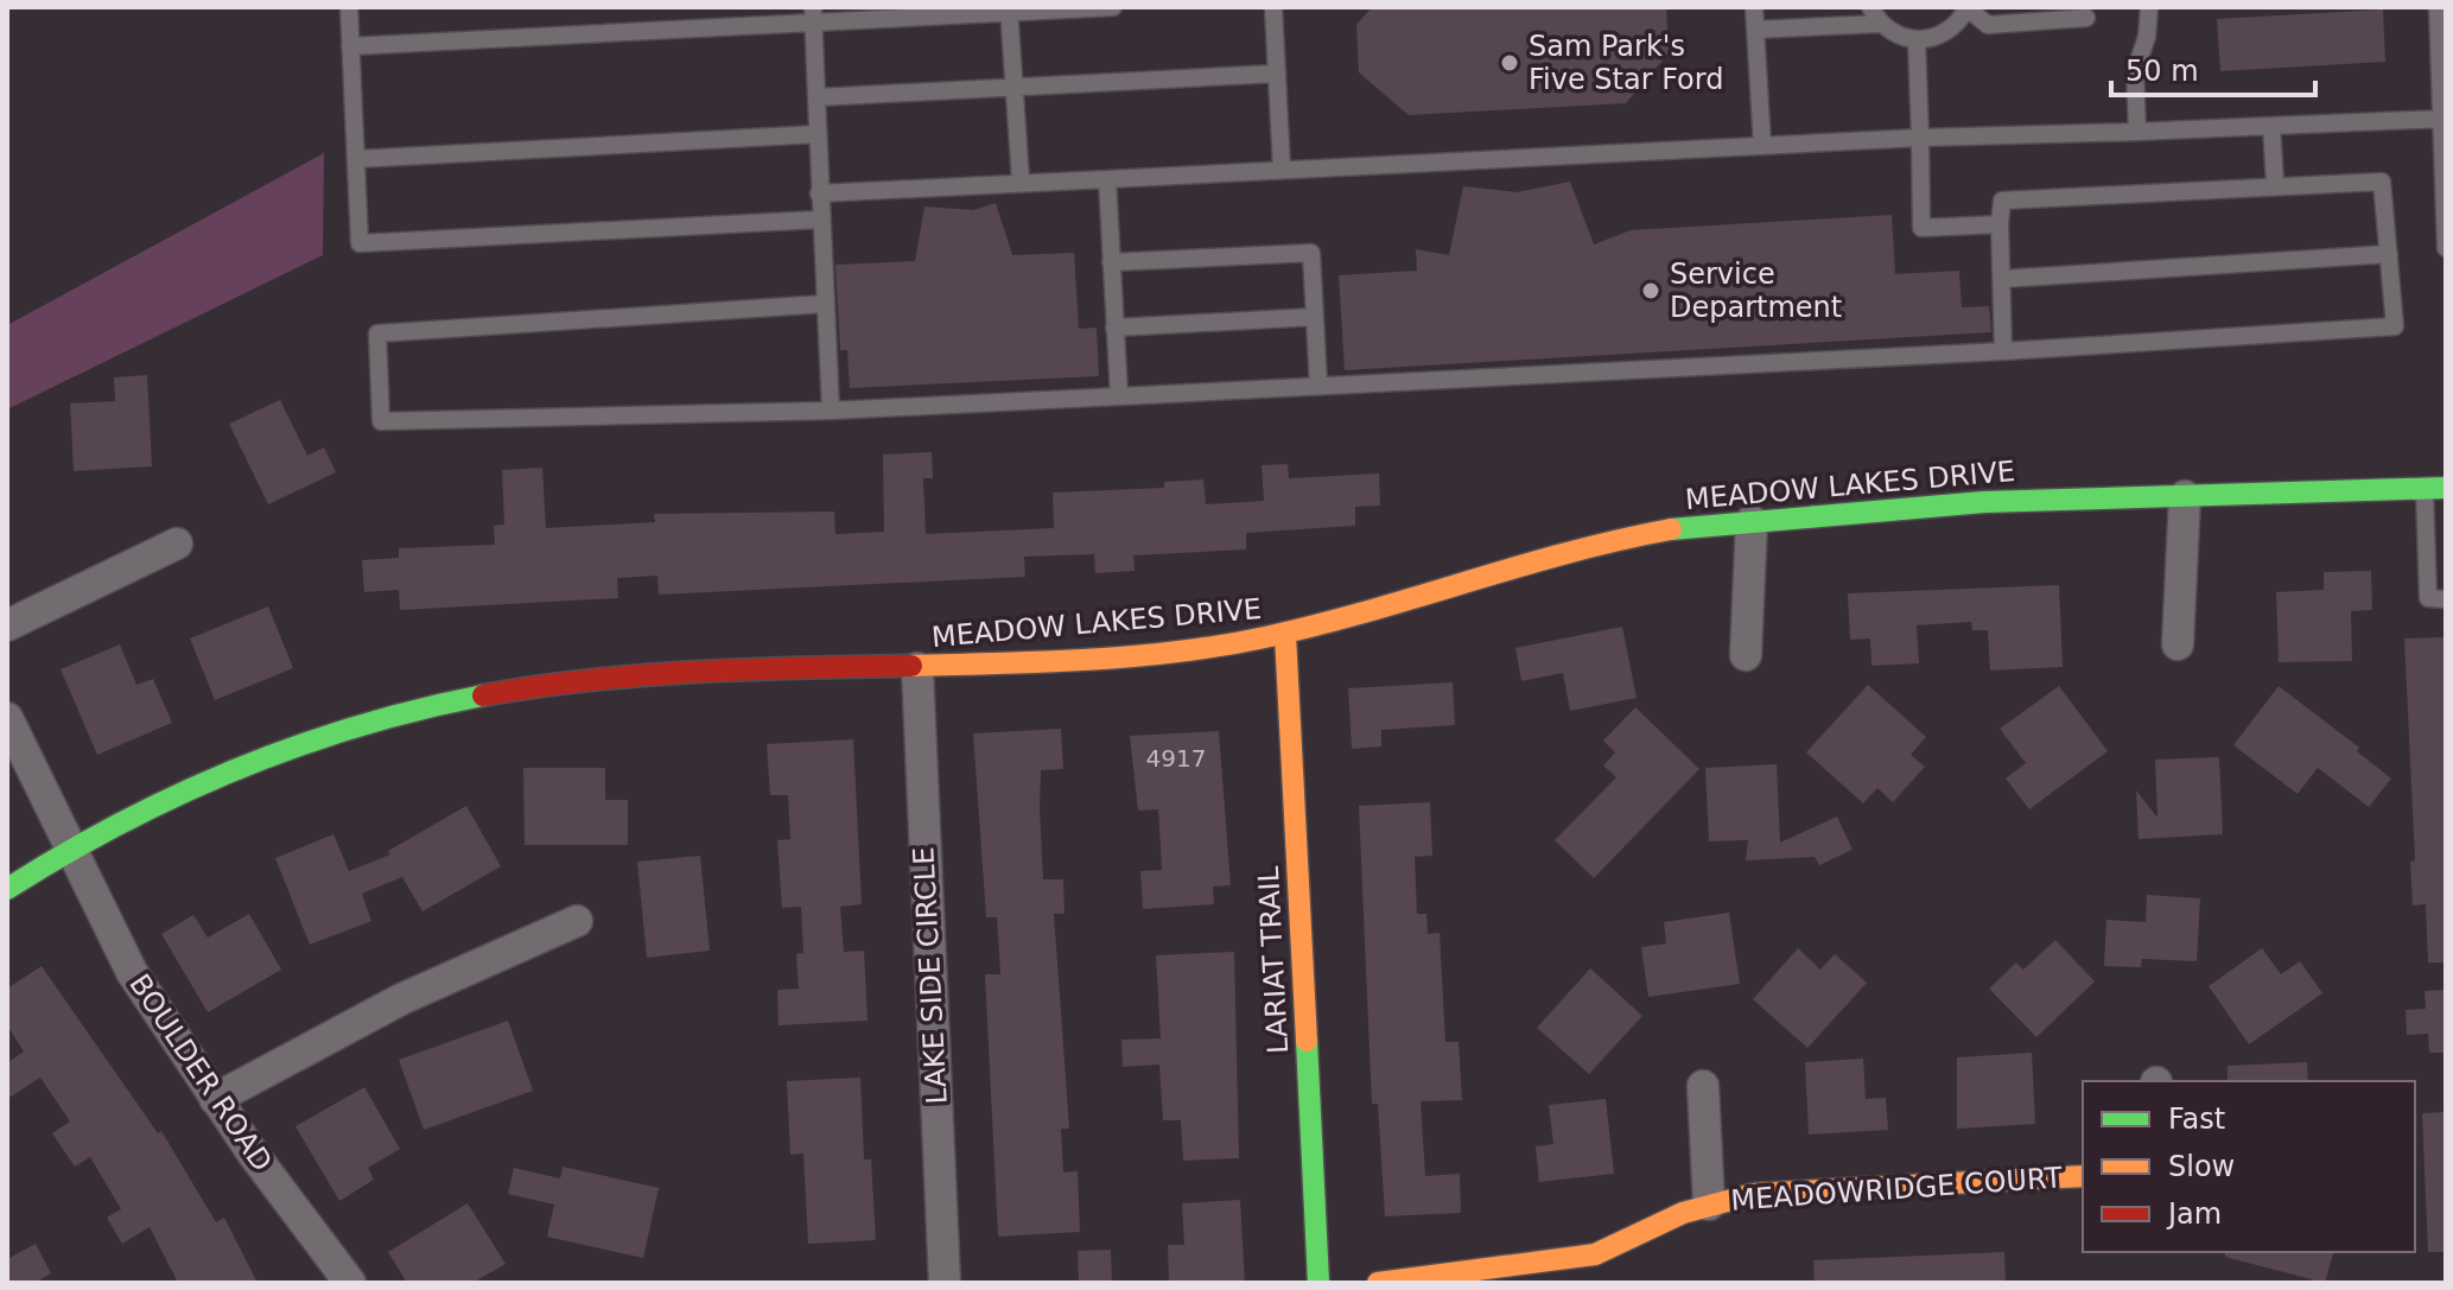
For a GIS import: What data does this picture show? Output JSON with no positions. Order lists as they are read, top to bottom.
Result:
{
  "streets": {
    "street": [
      "MEADOW LAKES DRIVE",
      "LARIAT TRAIL",
      "LAKE SIDE CIRCLE",
      "BOULDER ROAD",
      "MEADOWRIDGE COURT"
    ]
  },
  "crossings": [
    ["MEADOW LAKES DRIVE", "LARIAT TRAIL"],
    ["MEADOW LAKES DRIVE", "LAKE SIDE CIRCLE"],
    ["MEADOW LAKES DRIVE", "BOULDER ROAD"]
  ],
  "places": ["Sam Park's Five Star Ford", "Service Department"],
  "house_numbers": ["4917"],
  "legend": ["Fast", "Slow", "Jam"],
  "scale_bar": "50 m"
}
